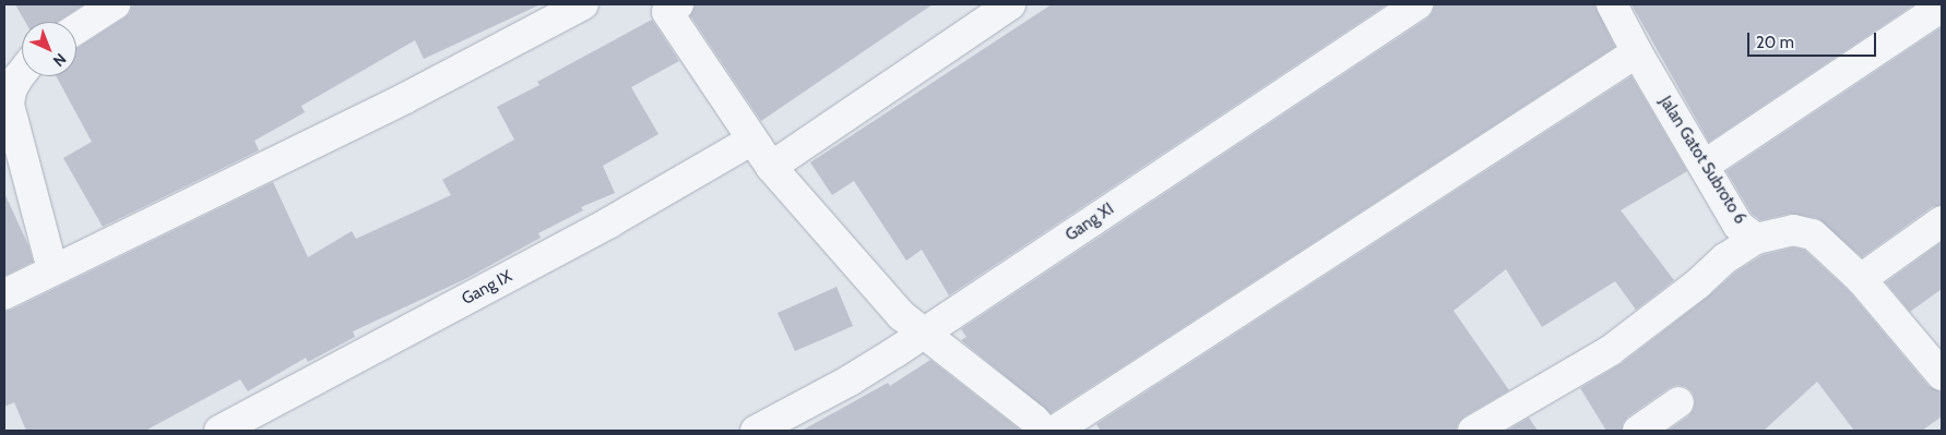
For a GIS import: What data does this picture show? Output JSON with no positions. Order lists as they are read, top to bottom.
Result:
{
  "streets": {
    "street": ["Jalan Gatot Subroto 6", "Gang XI", "Gang IX"]
  },
  "scale_bar": "20 m",
  "north": "bottom right"
}
